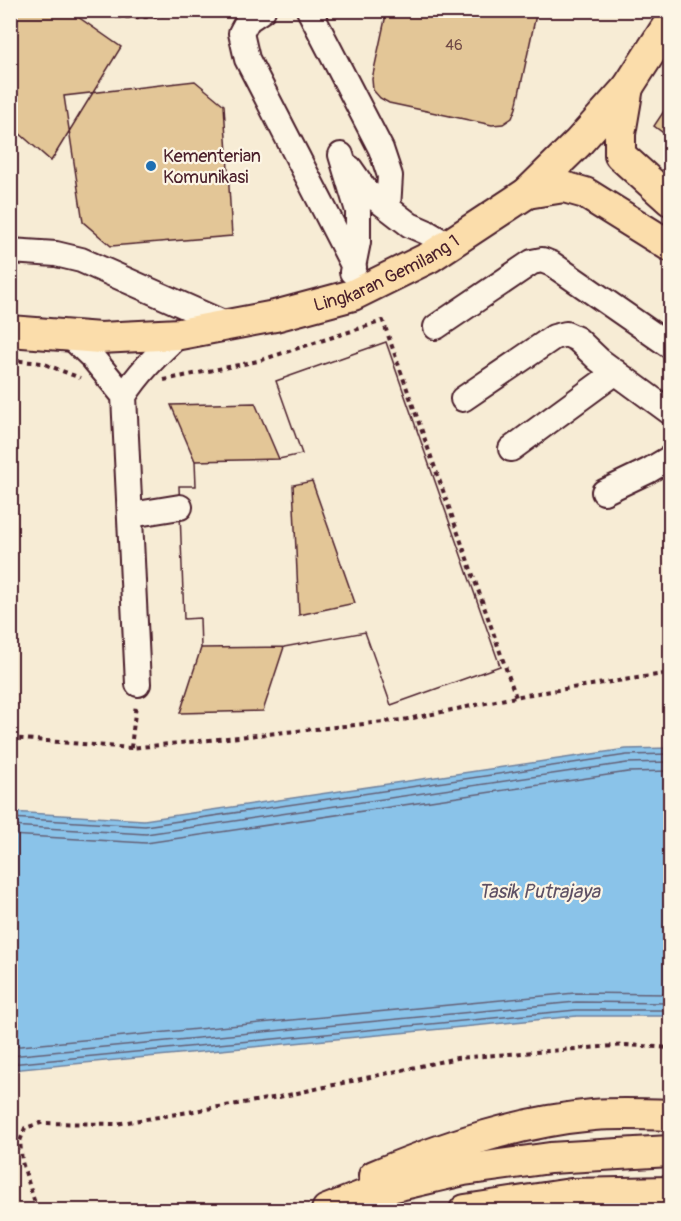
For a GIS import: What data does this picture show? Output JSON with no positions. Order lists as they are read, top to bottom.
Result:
{
  "streets": {
    "main road": ["Lingkaran Gemilang 1"]
  },
  "water": ["Tasik Putrajaya"],
  "places": ["Kementerian Komunikasi"],
  "house_numbers": ["46"]
}
